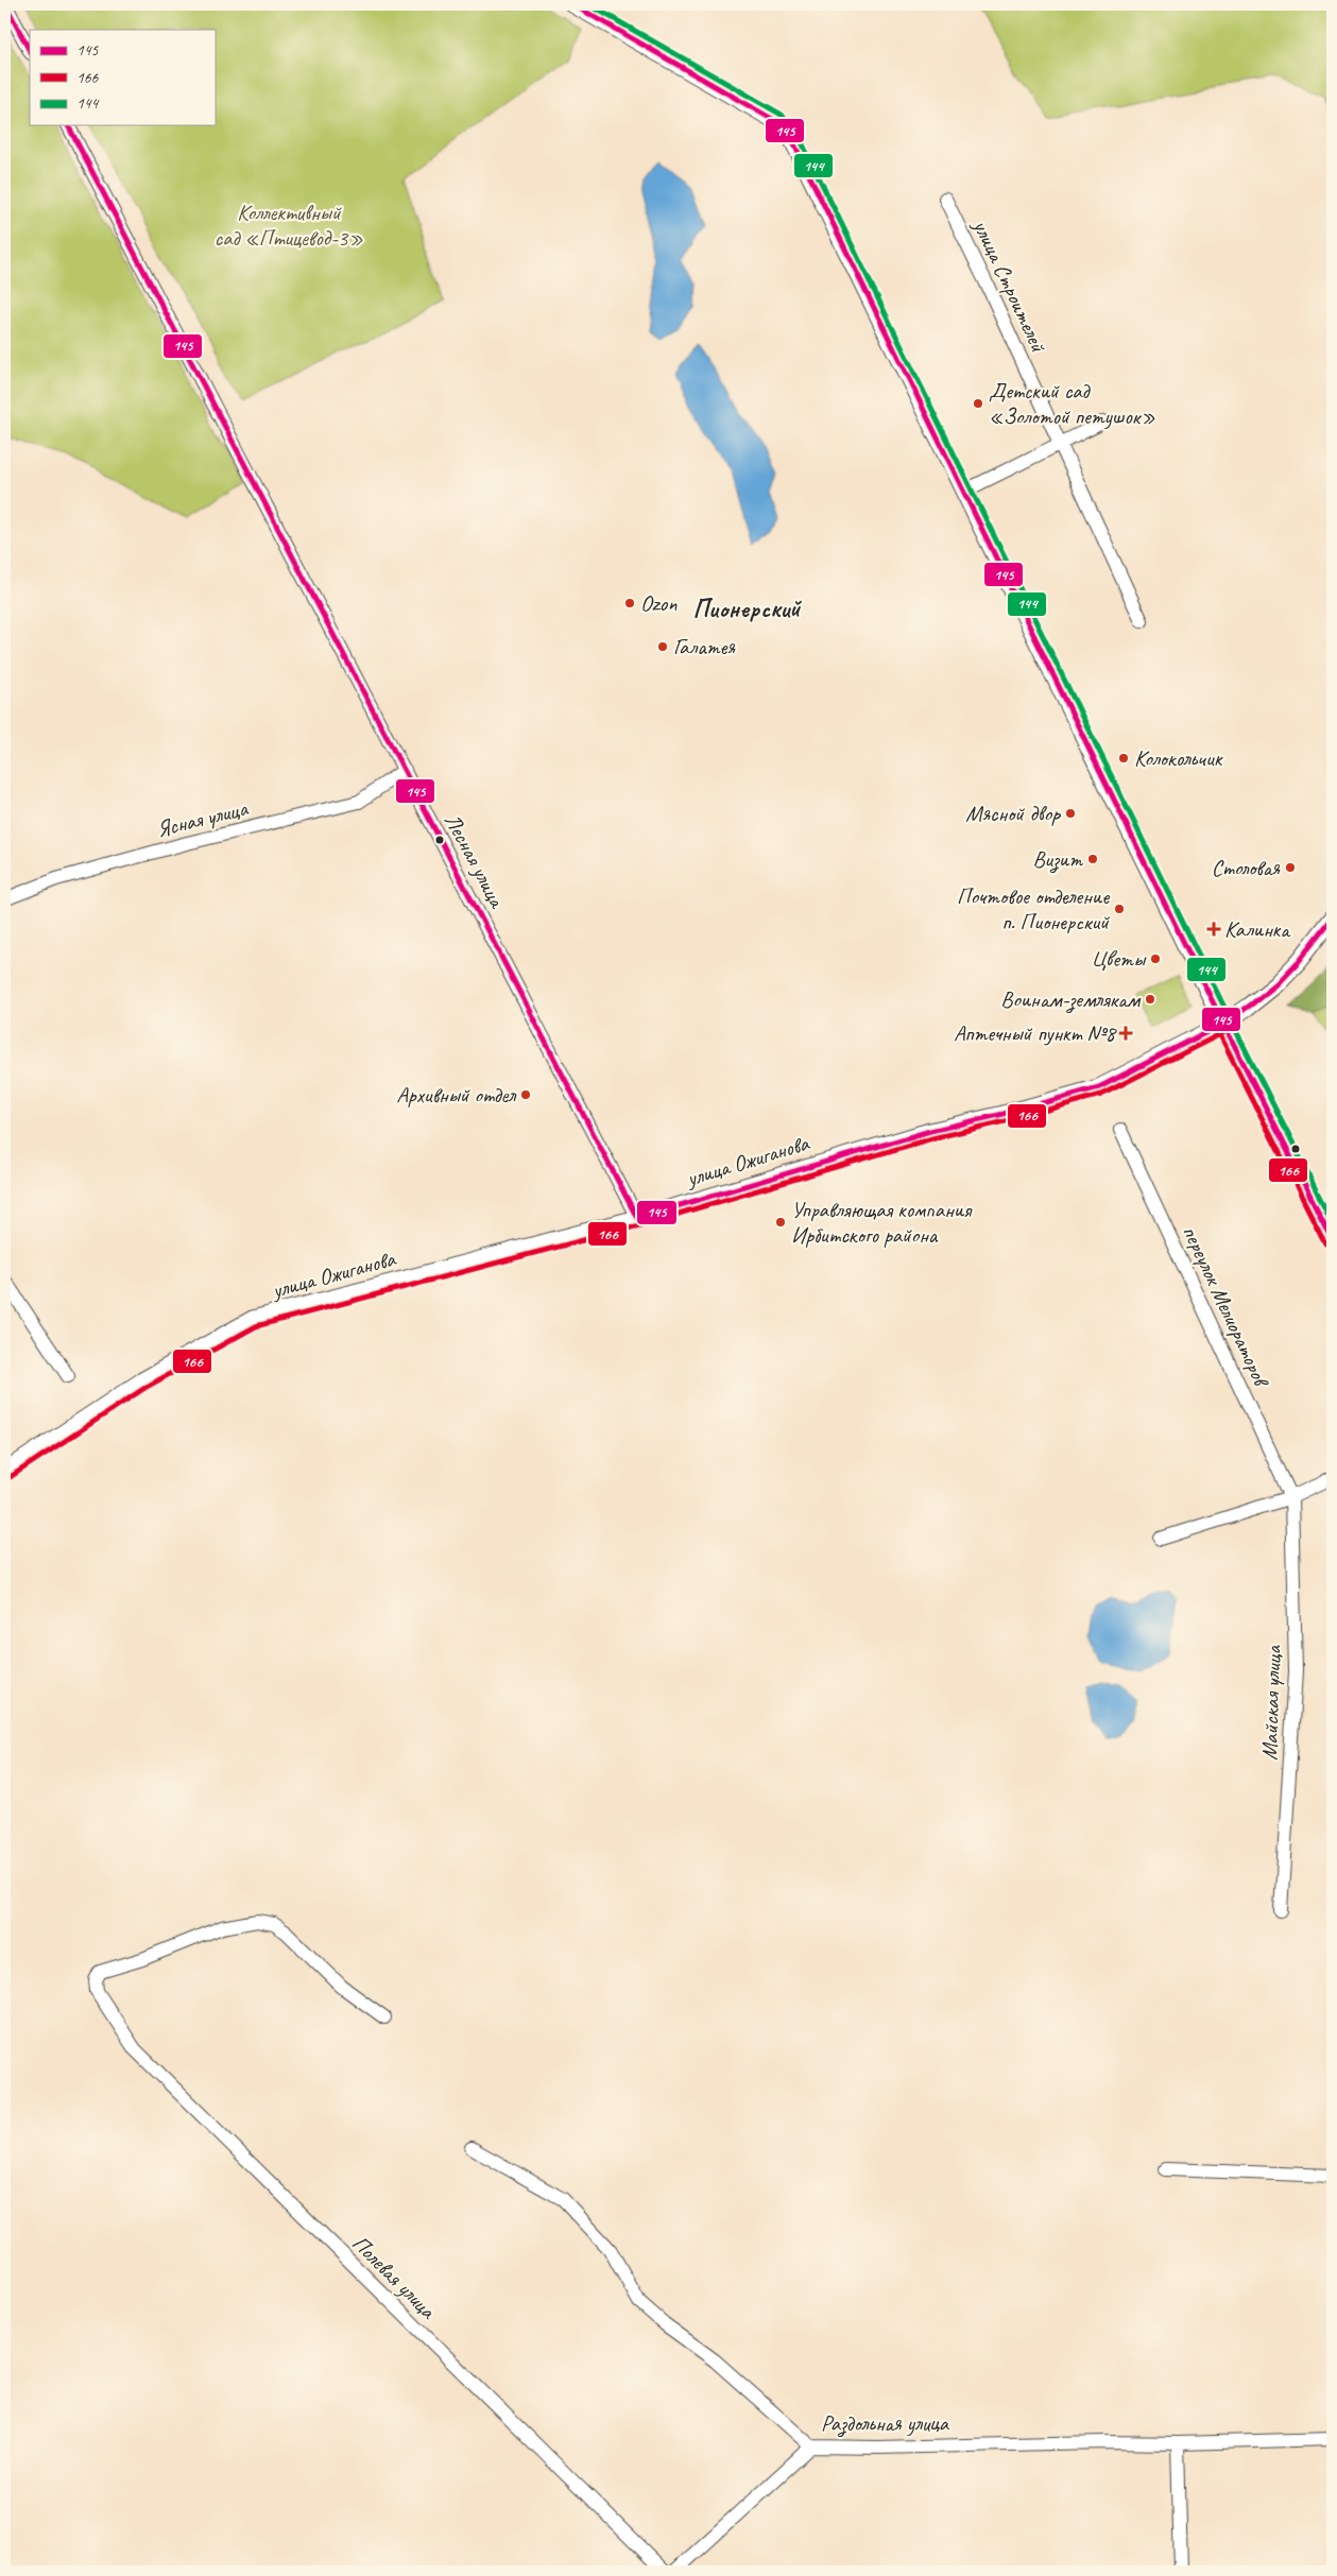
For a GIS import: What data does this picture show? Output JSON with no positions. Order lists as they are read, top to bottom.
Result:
{
  "streets": {
    "street": [
      "улица Строителей",
      "Ясная улица",
      "Лесная улица",
      "улица Ожиганова",
      "переулок Мелиораторов",
      "Майская улица",
      "Полевая улица",
      "Раздольная улица"
    ]
  },
  "crossings": [
    ["Ясная улица", "Лесная улица"],
    ["Лесная улица", "улица Ожиганова"],
    ["переулок Мелиораторов", "Майская улица"]
  ],
  "districts": ["Пионерский"],
  "parks": ["Коллективный сад «Птицевод-3»"],
  "places": {
    "other": [
      "Детский сад «Золотой петушок»",
      "Ozon",
      "Галатея",
      "Колокольчик",
      "Мясной двор",
      "Визит",
      "Столовая",
      "Почтовое отделение п. Пионерский",
      "Цветы",
      "Воинам-землякам",
      "Архивный отдел",
      "Управляющая компания Ирбитского района"
    ],
    "health": ["Калинка", "Аптечный пункт №8"]
  },
  "lines": ["transit line 145", "transit line 144", "transit line 166"],
  "legend": ["145", "166", "144"]
}
